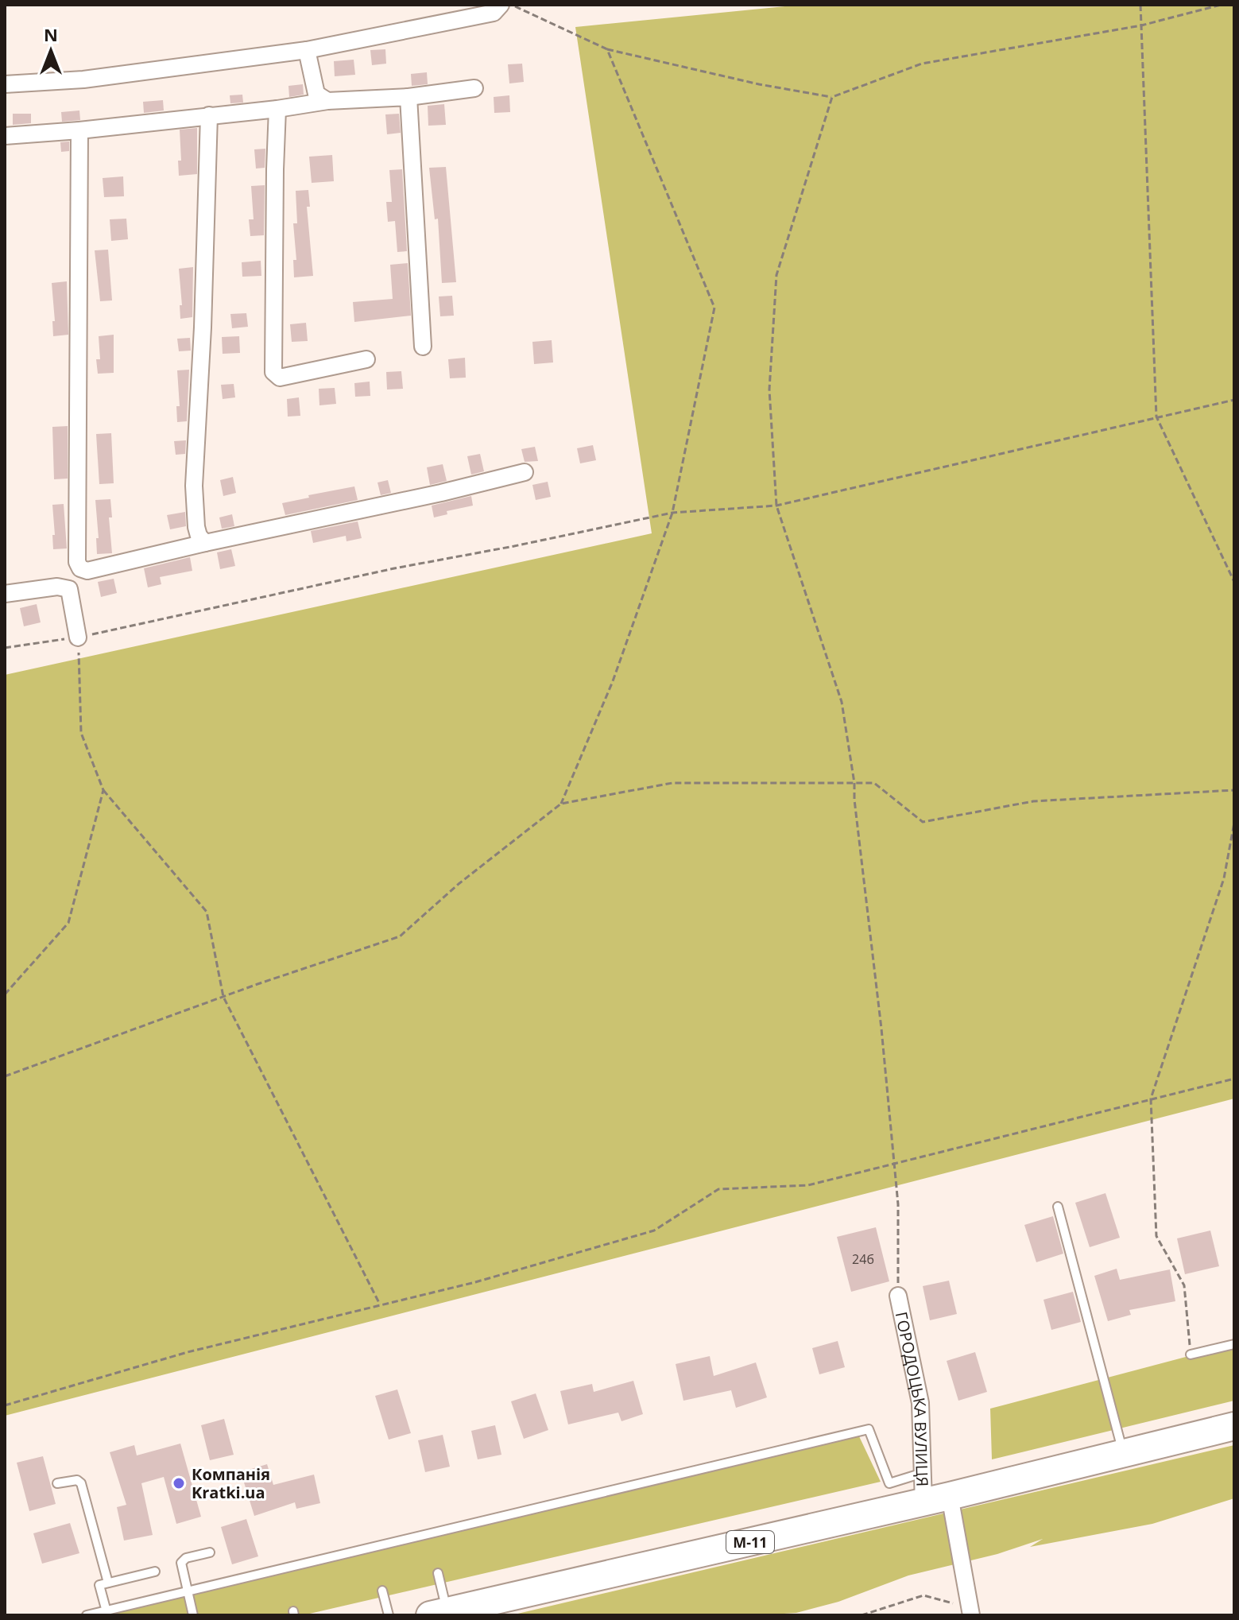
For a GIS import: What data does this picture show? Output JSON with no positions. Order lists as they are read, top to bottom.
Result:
{
  "streets": {
    "highway": ["М-11"],
    "street": ["ГОРОДОЦЬКА ВУЛИЦЯ"]
  },
  "crossings": [
    ["ГОРОДОЦЬКА ВУЛИЦЯ", "М-11"]
  ],
  "places": ["Компанія Kratki.ua"],
  "house_numbers": ["24б"],
  "north": "top"
}
